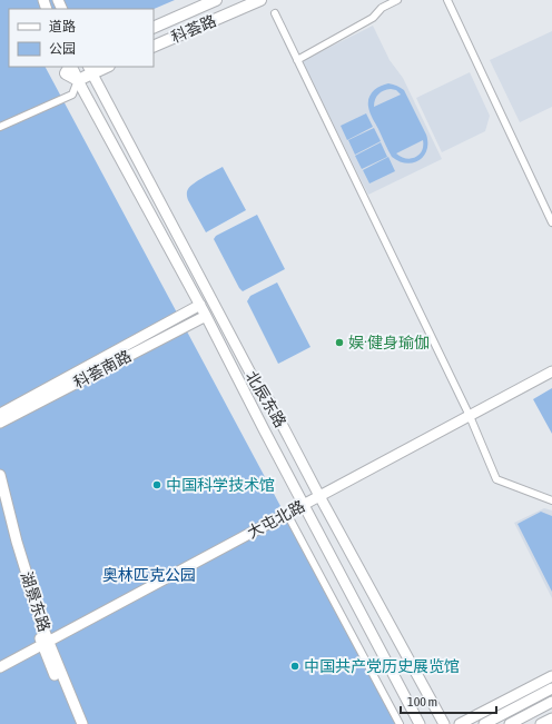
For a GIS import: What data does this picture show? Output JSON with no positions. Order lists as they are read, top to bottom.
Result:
{
  "streets": {
    "main road": ["科荟路"],
    "street": [
      "科荟南路",
      "北辰东路",
      "大屯北路",
      "湖景东路"
    ]
  },
  "crossings": [
    ["科荟南路", "北辰东路"],
    ["北辰东路", "大屯北路"],
    ["大屯北路", "湖景东路"]
  ],
  "parks": ["奥林匹克公园"],
  "places": ["娱·健身瑜伽", "中国科学技术馆", "中国共产党历史展览馆"],
  "legend": ["道路", "公园"],
  "scale_bar": "100 m"
}
